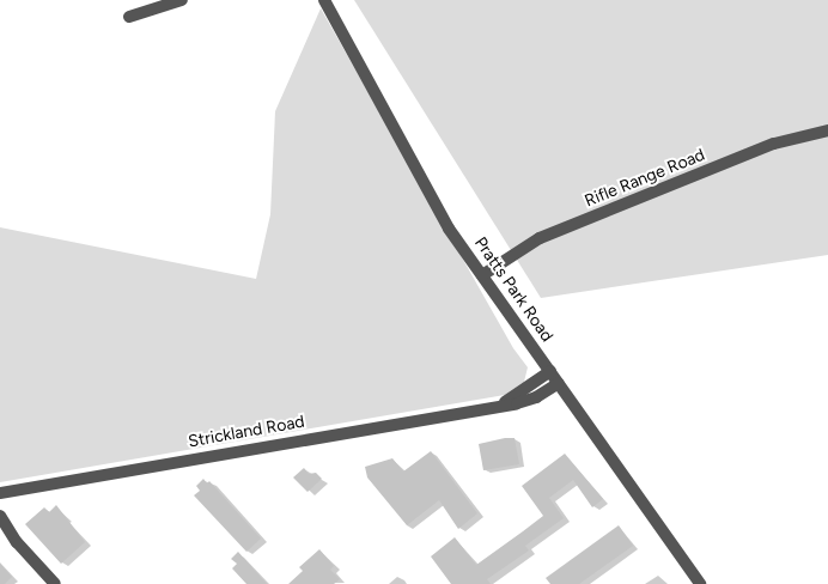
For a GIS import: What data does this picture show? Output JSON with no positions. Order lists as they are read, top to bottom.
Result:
{
  "streets": {
    "street": ["Rifle Range Road", "Pratts Park Road", "Strickland Road"]
  },
  "crossings": [
    ["Rifle Range Road", "Pratts Park Road"],
    ["Pratts Park Road", "Strickland Road"]
  ]
}
